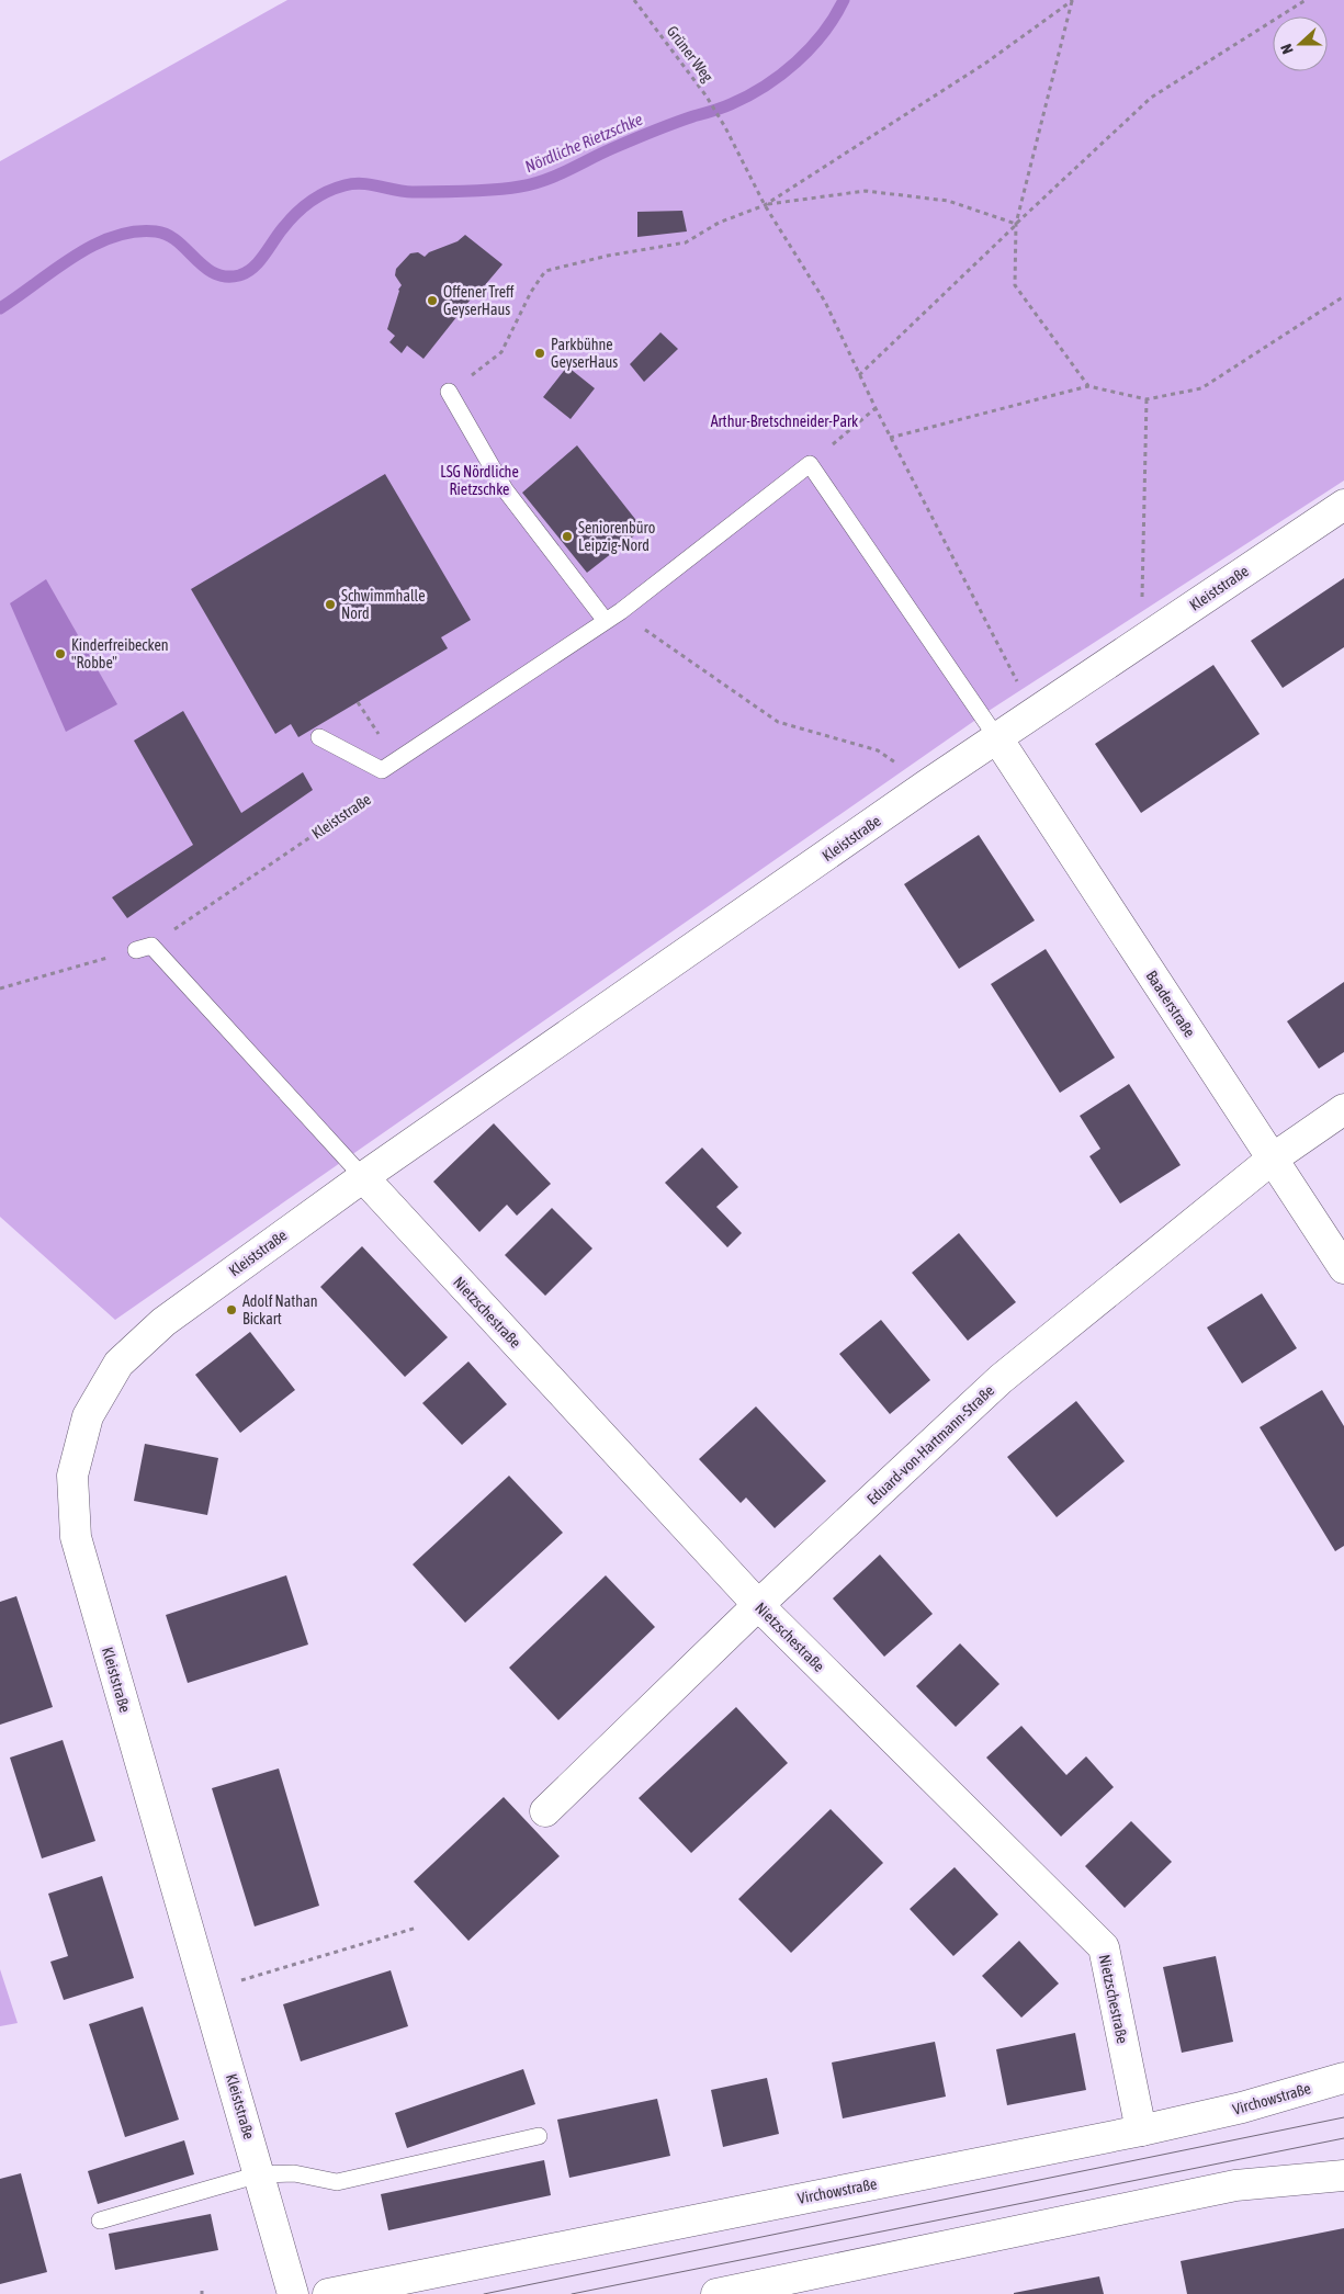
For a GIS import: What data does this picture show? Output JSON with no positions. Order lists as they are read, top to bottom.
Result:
{
  "streets": {
    "street": [
      "Kleiststraße",
      "Baaderstraße",
      "Nietzschestraße",
      "Eduard-von-Hartmann-Straße",
      "Virchowstraße"
    ],
    "path": ["Grüner Weg"]
  },
  "crossings": [
    ["Grüner Weg", "Kleiststraße"],
    ["Kleiststraße", "Baaderstraße"],
    ["Kleiststraße", "Nietzschestraße"],
    ["Baaderstraße", "Eduard-von-Hartmann-Straße"],
    ["Nietzschestraße", "Eduard-von-Hartmann-Straße"],
    ["Nietzschestraße", "Virchowstraße"]
  ],
  "water": ["Nördliche Rietzschke"],
  "parks": ["Arthur-Bretschneider-Park", "LSG Nördliche Rietzschke"],
  "places": [
    "Offener Treff GeyserHaus",
    "Parkbühne GeyserHaus",
    "Seniorenbüro Leipzig-Nord",
    "Schwimmhalle Nord",
    "Kinderfreibecken \"Robbe\"",
    "Adolf Nathan Bickart"
  ],
  "north": "left"
}
